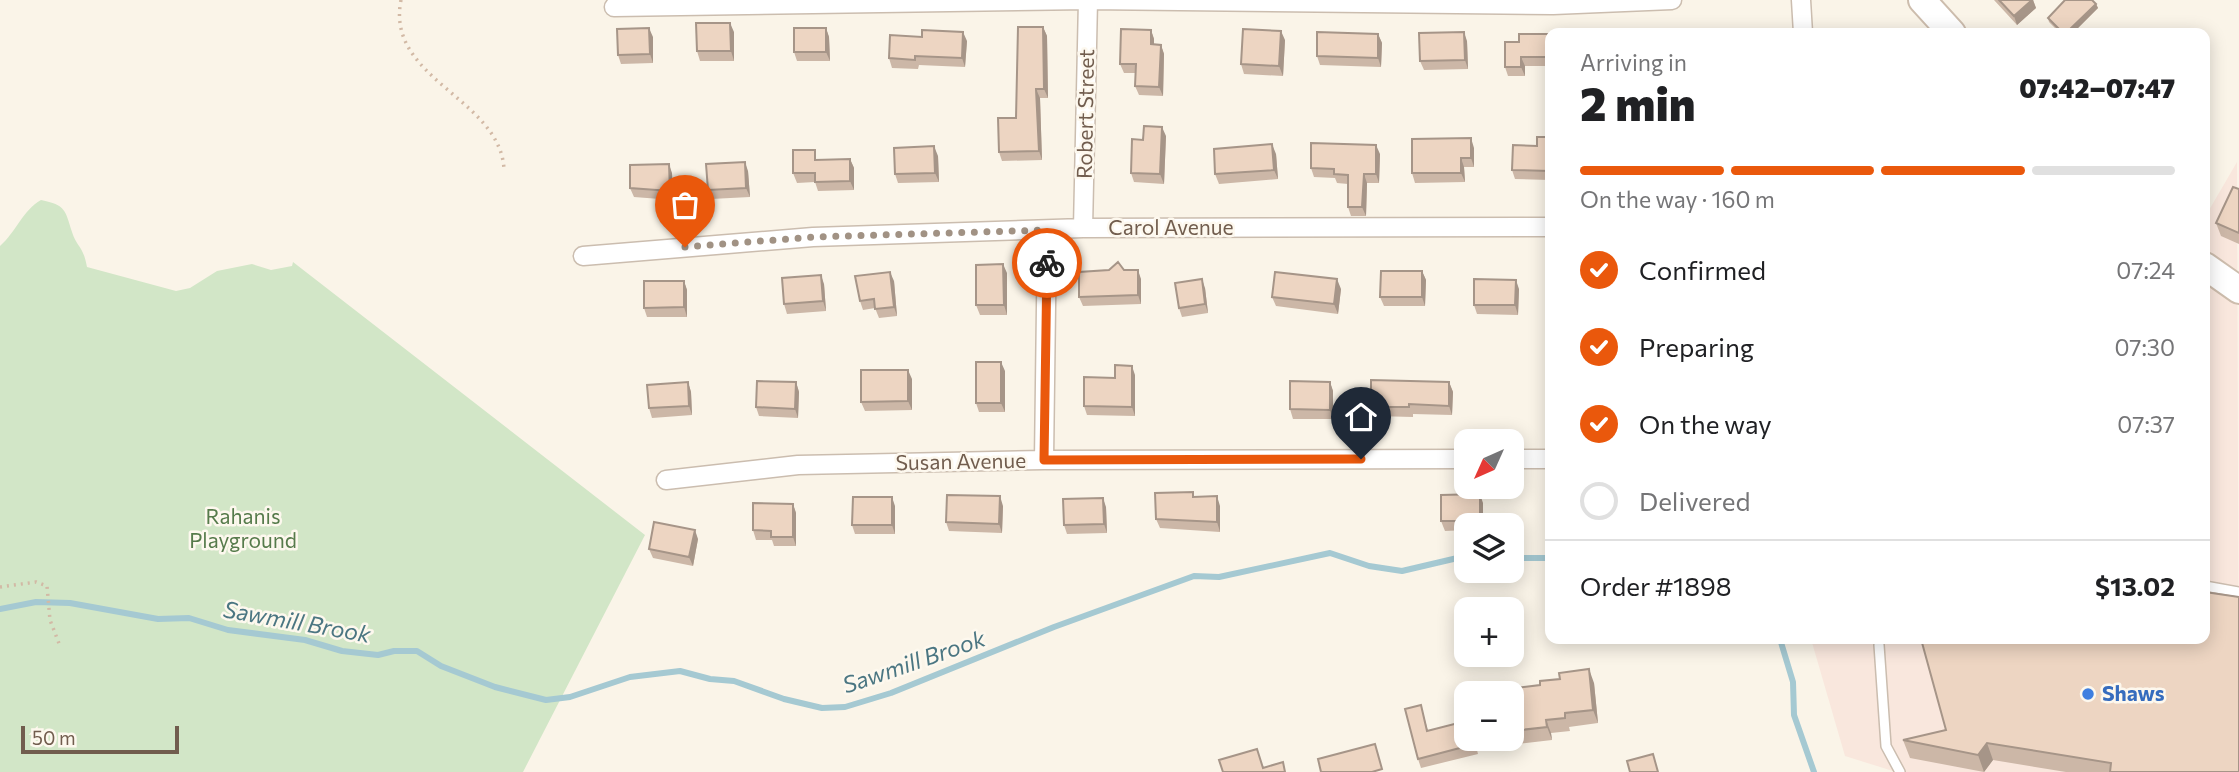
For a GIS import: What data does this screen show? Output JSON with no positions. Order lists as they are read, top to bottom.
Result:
{
  "streets": {
    "street": ["Robert Street", "Carol Avenue", "Susan Avenue"]
  },
  "crossings": [
    ["Robert Street", "Carol Avenue"]
  ],
  "water": ["Sawmill Brook"],
  "parks": ["Rahanis Playground"],
  "places": ["Shaws"],
  "scale_bar": "50 m",
  "north": "bottom left",
  "page": {
    "heading": ["2 min", "Arriving in", "07:42–07:47"],
    "panel": ["Order #1898", "$13.02"],
    "bar": "On the way · 160 m",
    "list": [
      ["Confirmed", "07:24"],
      ["Preparing", "07:30"],
      ["On the way", "07:37"],
      "Delivered"
    ],
    "map_buttons": ["+", "−"],
    "scale": "50 m"
  }
}
